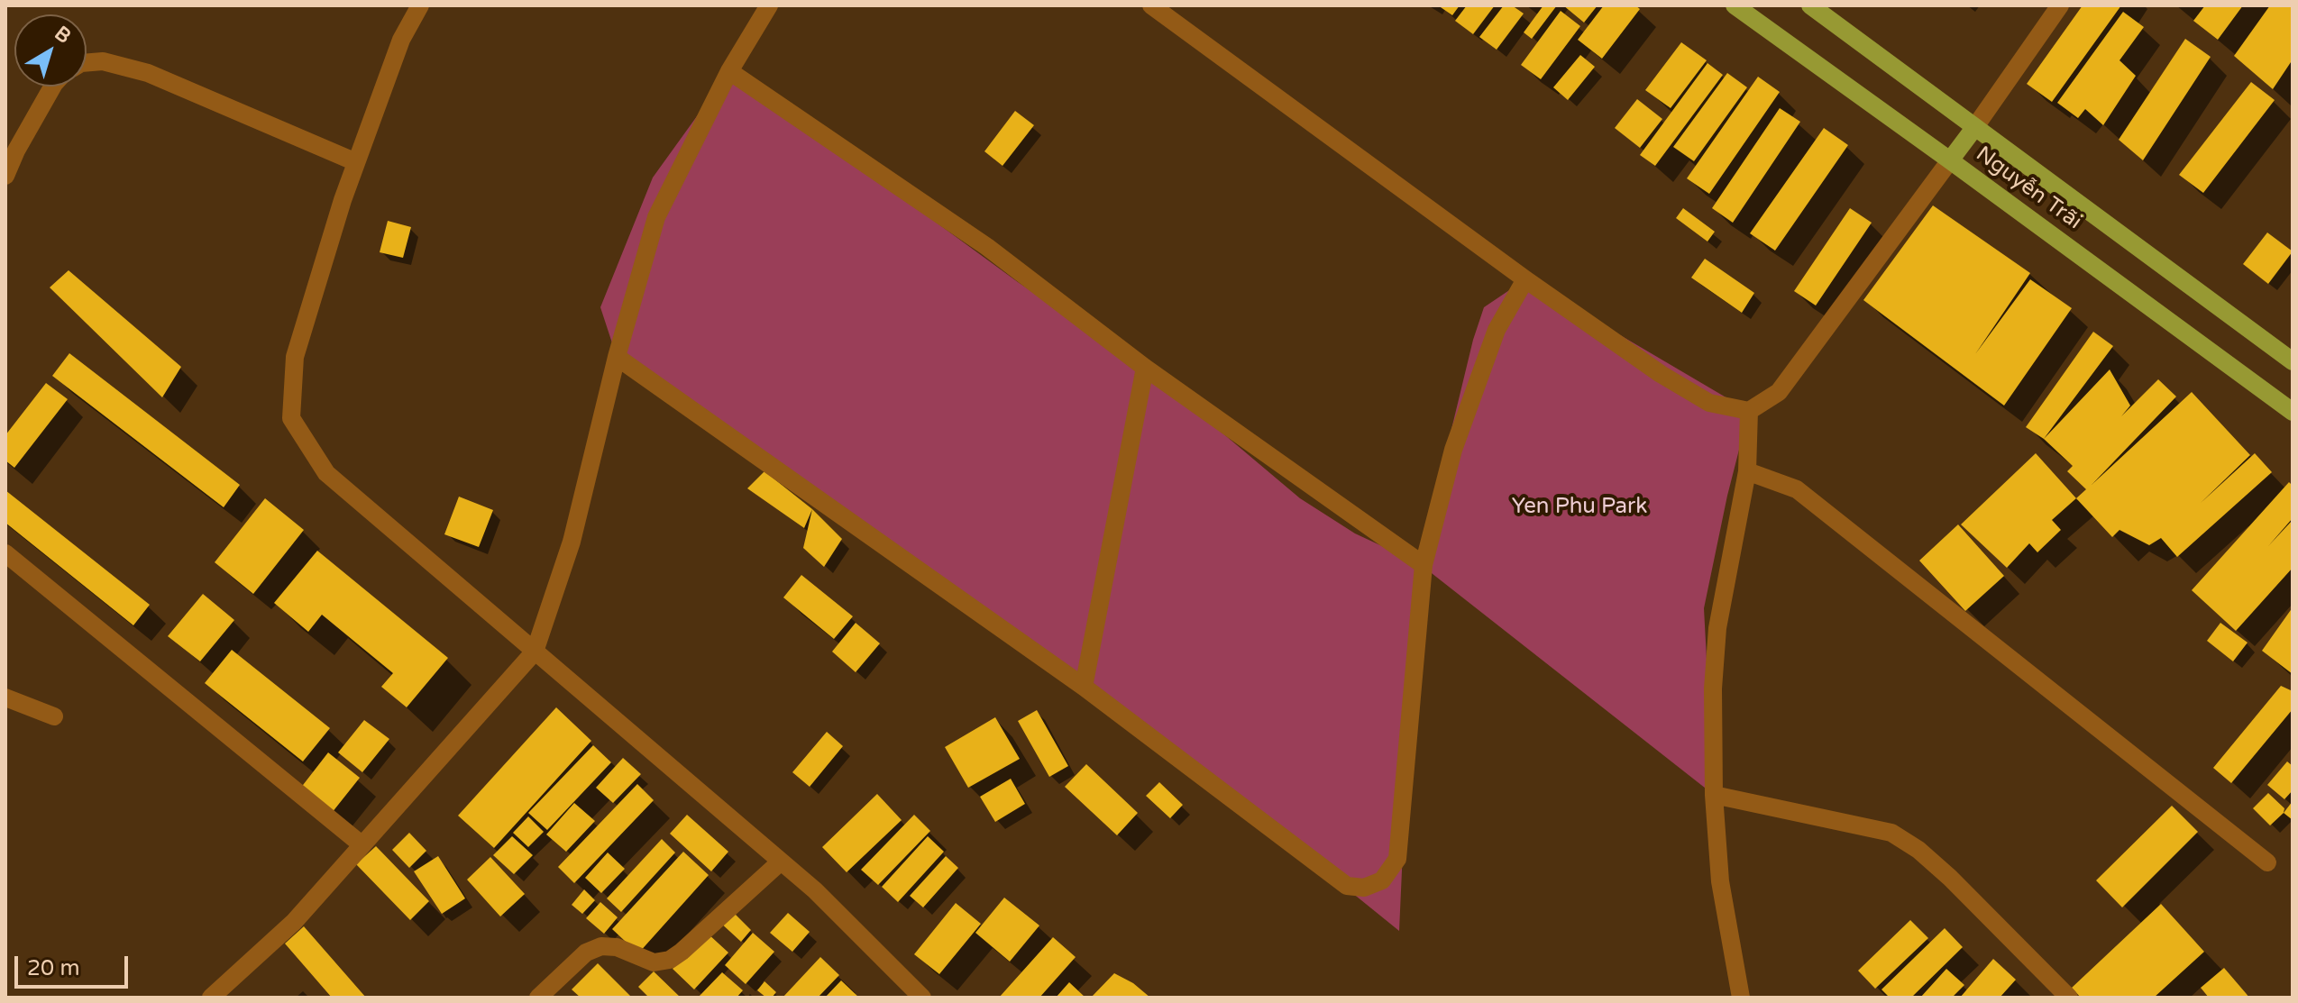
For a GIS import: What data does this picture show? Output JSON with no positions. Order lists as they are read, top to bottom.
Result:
{
  "streets": {
    "main road": ["Nguyễn Trãi"]
  },
  "parks": ["Yen Phu Park"],
  "scale_bar": "20 m",
  "north": "top right"
}
